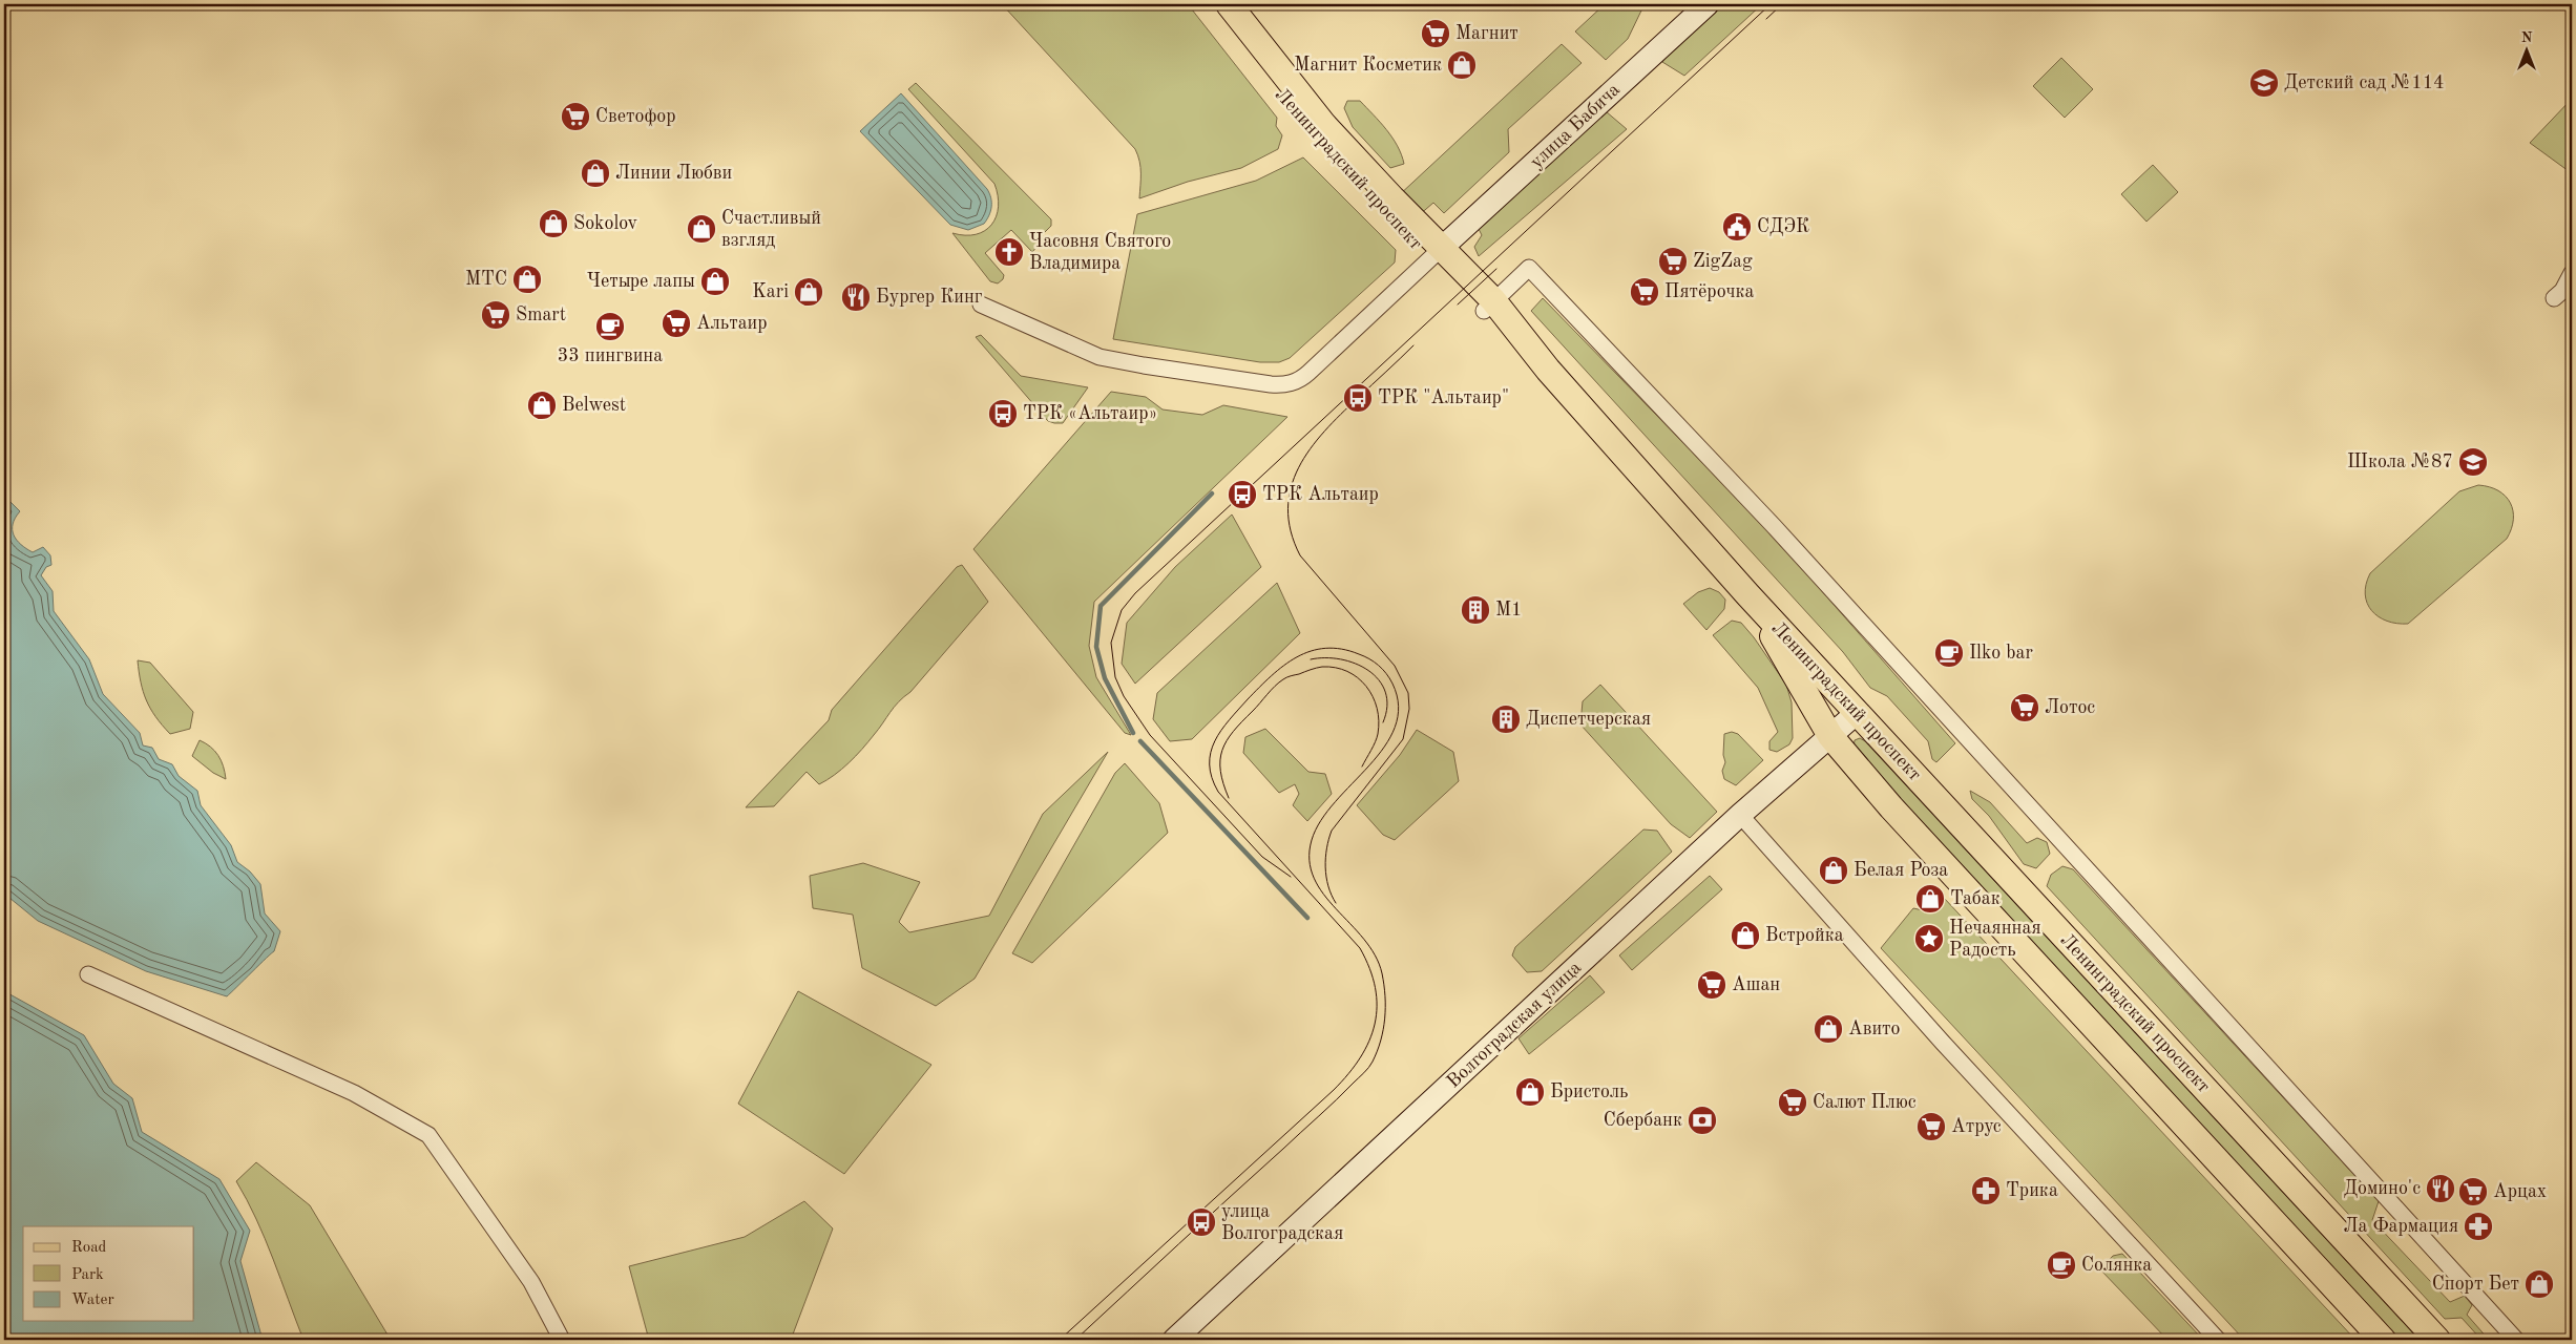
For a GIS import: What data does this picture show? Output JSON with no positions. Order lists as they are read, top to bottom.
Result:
{
  "streets": {
    "main road": ["Ленинградский проспект"],
    "street": ["улица Бабича", "Волгоградская улица"]
  },
  "crossings": [
    ["улица Бабича", "Ленинградский проспект"],
    ["Ленинградский проспект", "Волгоградская улица"]
  ],
  "places": {
    "supermarket": [
      "Магнит",
      "Светофор",
      "ZigZag",
      "Пятёрочка",
      "Smart",
      "Альтаир",
      "Лотос",
      "Ашан",
      "Салют Плюс",
      "Атрус",
      "Арцах"
    ],
    "shop": [
      "Магнит Косметик",
      "Линии Любви",
      "Sokolov",
      "Счастливый взгляд",
      "МТС",
      "Четыре лапы",
      "Kari",
      "Belwest",
      "Белая Роза",
      "Табак",
      "Встройка",
      "Авито",
      "Бристоль",
      "Спорт Бет"
    ],
    "school or university": ["Детский сад №114", "Школа №87"],
    "public building": ["СДЭК"],
    "church": ["Часовня Святого Владимира"],
    "restaurant": ["Бургер Кинг", "Домино'c"],
    "cafe": ["33 пингвина", "Ilko bar", "Солянка"],
    "bus stop": [
      "ТРК \"Альтаир\"",
      "ТРК «Альтаир»",
      "ТРК Альтаир",
      "улица Волгоградская"
    ],
    "building": ["М1", "Диспетчерская"],
    "place": ["Нечаянная Радость"],
    "bank": ["Сбербанк"],
    "pharmacy": ["Трика", "Ла Фармация"]
  },
  "legend": ["Road", "Park", "Water"],
  "north": "top"
}
